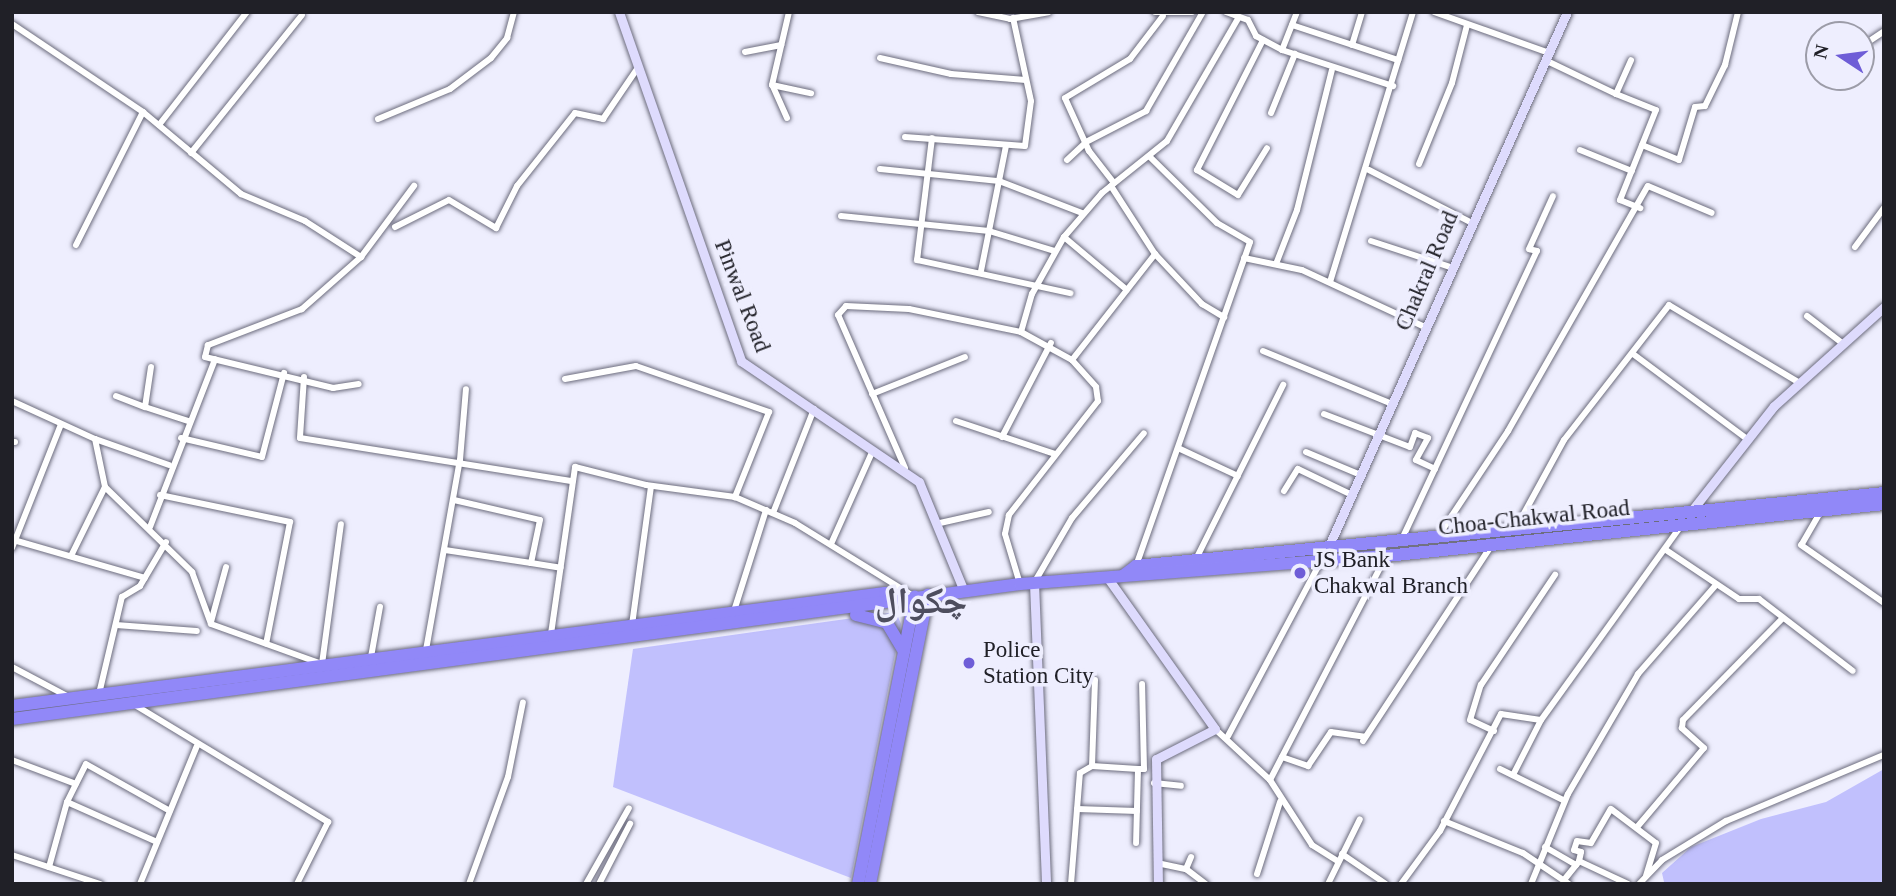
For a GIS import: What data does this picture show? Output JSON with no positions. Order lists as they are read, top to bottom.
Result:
{
  "streets": {
    "highway": ["Choa-Chakwal Road"],
    "street": ["Chakral Road", "Pinwal Road"]
  },
  "crossings": [
    ["Chakral Road", "Choa-Chakwal Road"],
    ["Pinwal Road", "Choa-Chakwal Road"]
  ],
  "districts": ["چکوال"],
  "places": ["JS Bank Chakwal Branch", "Police Station City"],
  "north": "left"
}
